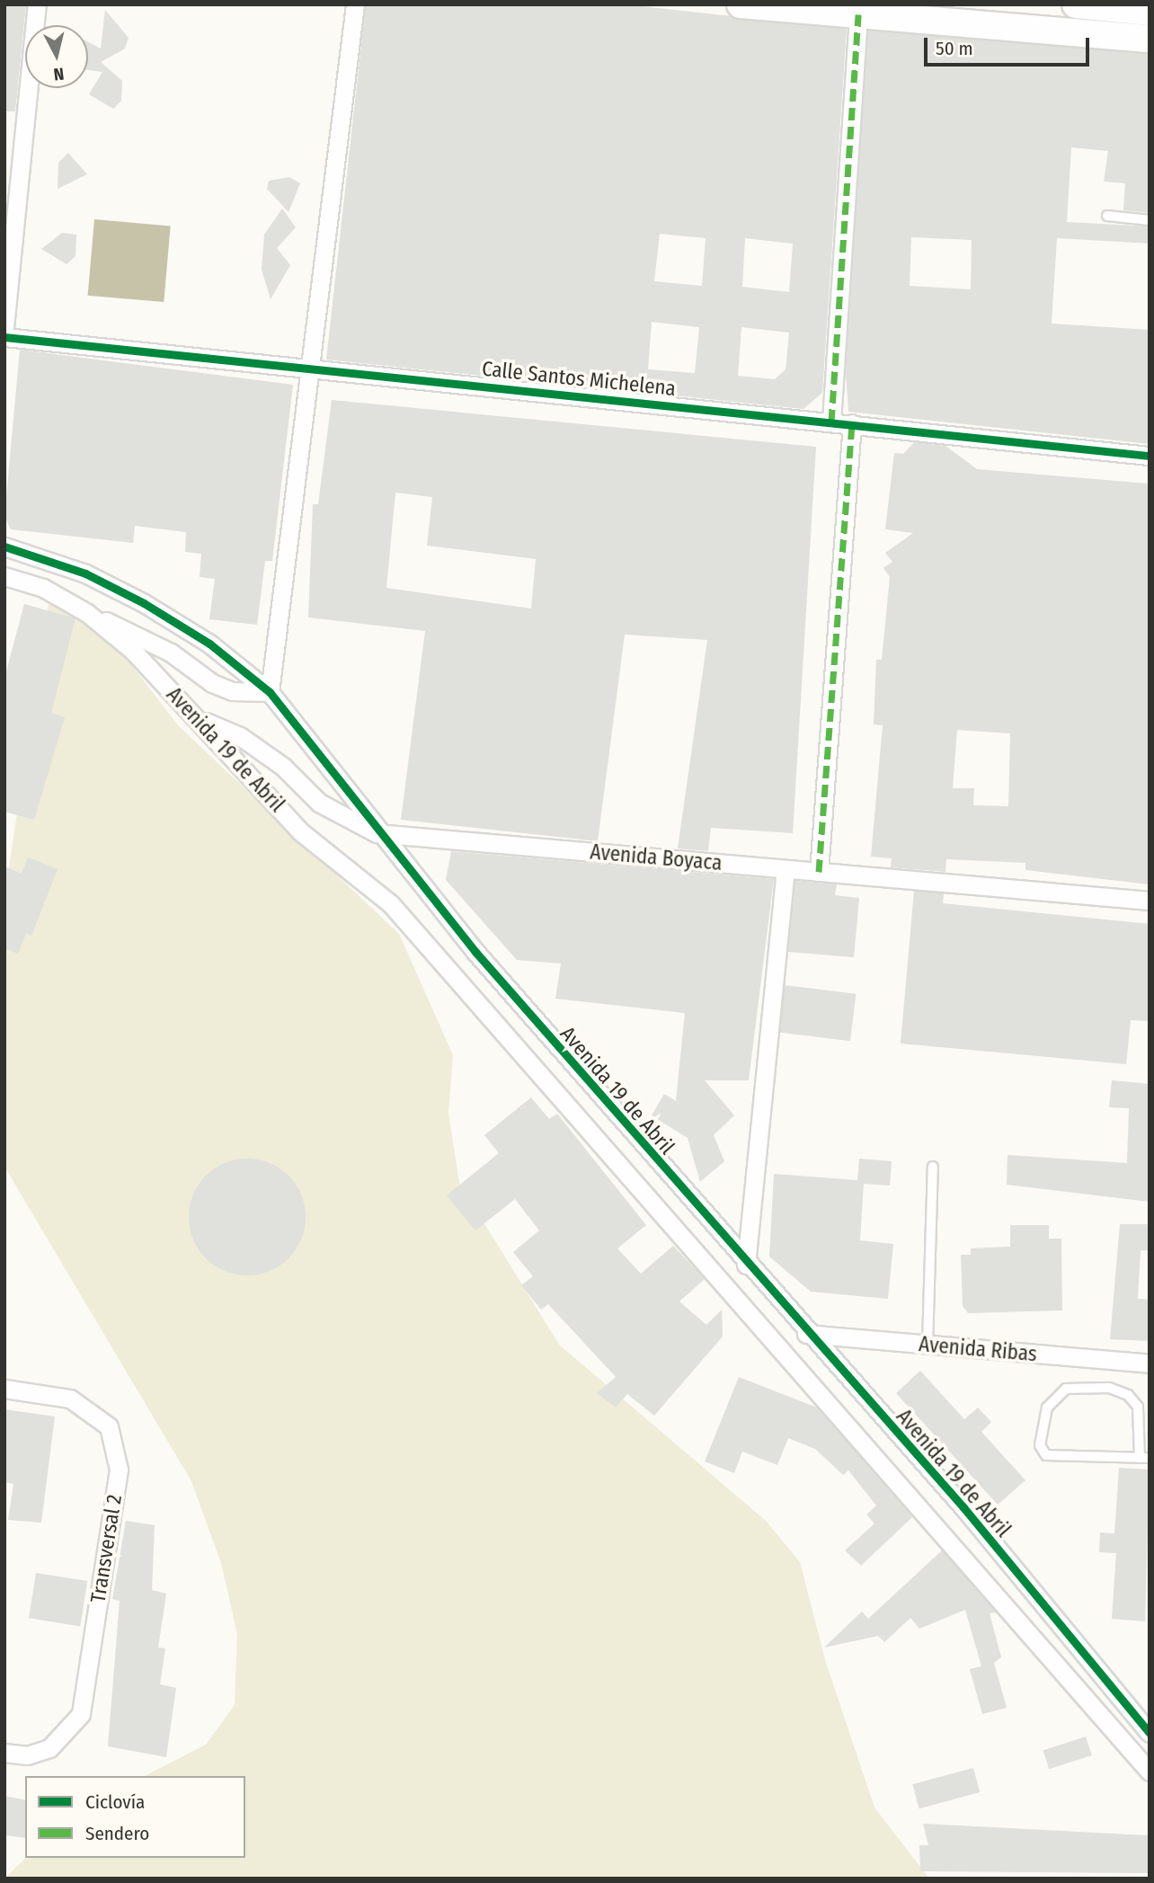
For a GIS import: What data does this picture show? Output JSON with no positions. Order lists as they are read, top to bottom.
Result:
{
  "streets": {
    "street": [
      "Calle Santos Michelena",
      "Avenida 19 de Abril",
      "Avenida Boyaca",
      "Avenida Ribas",
      "Transversal 2"
    ]
  },
  "crossings": [
    ["Avenida 19 de Abril", "Avenida Boyaca"],
    ["Avenida 19 de Abril", "Avenida Ribas"]
  ],
  "legend": ["Ciclovía", "Sendero"],
  "scale_bar": "50 m",
  "north": "bottom"
}
